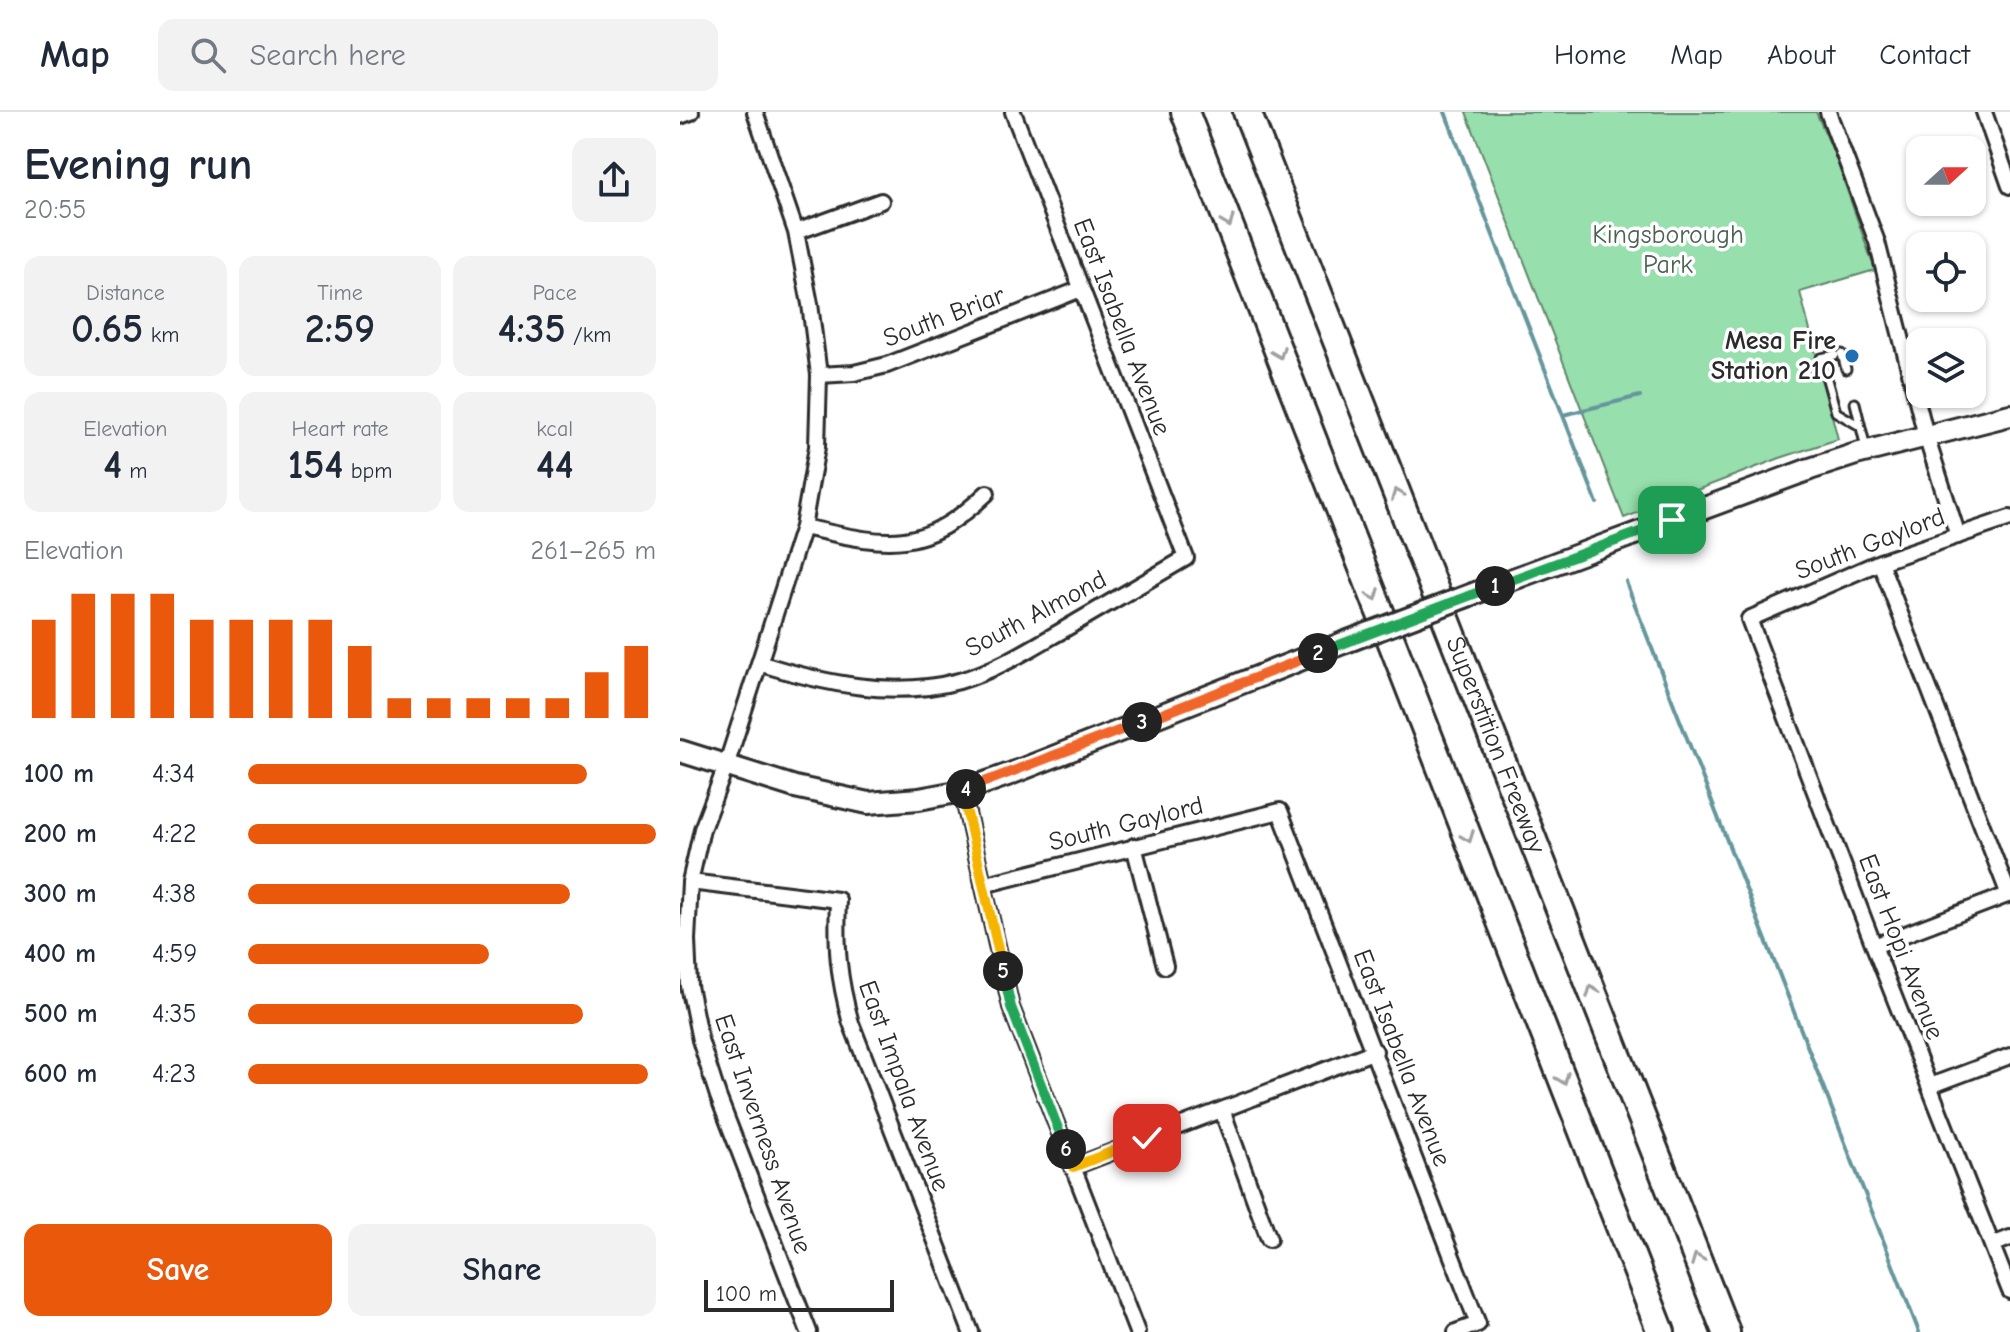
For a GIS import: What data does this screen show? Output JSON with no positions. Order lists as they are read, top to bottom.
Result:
{
  "streets": {
    "highway": ["Superstition Freeway"],
    "street": [
      "South Briar",
      "East Isabella Avenue",
      "South Gaylord",
      "South Almond",
      "East Hopi Avenue",
      "East Impala Avenue",
      "East Inverness Avenue"
    ]
  },
  "crossings": [
    ["South Briar", "East Isabella Avenue"],
    ["South Briar", "East Inverness Avenue"],
    ["East Isabella Avenue", "South Gaylord"],
    ["East Isabella Avenue", "South Almond"],
    ["South Gaylord", "East Hopi Avenue"],
    ["South Almond", "East Inverness Avenue"],
    ["East Impala Avenue", "East Inverness Avenue"]
  ],
  "parks": ["Kingsborough Park"],
  "places": ["Mesa Fire Station 210"],
  "scale_bar": "100 m",
  "north": "right",
  "page": {
    "header": "Map",
    "search": "Search here",
    "nav": [
      "Home",
      "Map",
      "About",
      "Contact"
    ],
    "heading": ["Evening run", "20:55"],
    "stats": [
      ["Distance", "0.65 km"],
      ["Time", "2:59"],
      ["Pace", "4:35 /km"],
      ["Elevation", "4 m"],
      ["Heart rate", "154 bpm"],
      ["kcal", "44"]
    ],
    "chart": ["Elevation", "261–265 m"],
    "pins": [
      "1",
      "2",
      "3",
      "4",
      "5",
      "6"
    ],
    "list": [
      {
        "name": "100 m",
        "note": "4:34"
      },
      {
        "name": "200 m",
        "note": "4:22"
      },
      {
        "name": "300 m",
        "note": "4:38"
      },
      {
        "name": "400 m",
        "note": "4:59"
      },
      {
        "name": "500 m",
        "note": "4:35"
      },
      {
        "name": "600 m",
        "note": "4:23"
      }
    ],
    "buttons": ["Save", "Share"],
    "scale": "100 m"
  }
}
